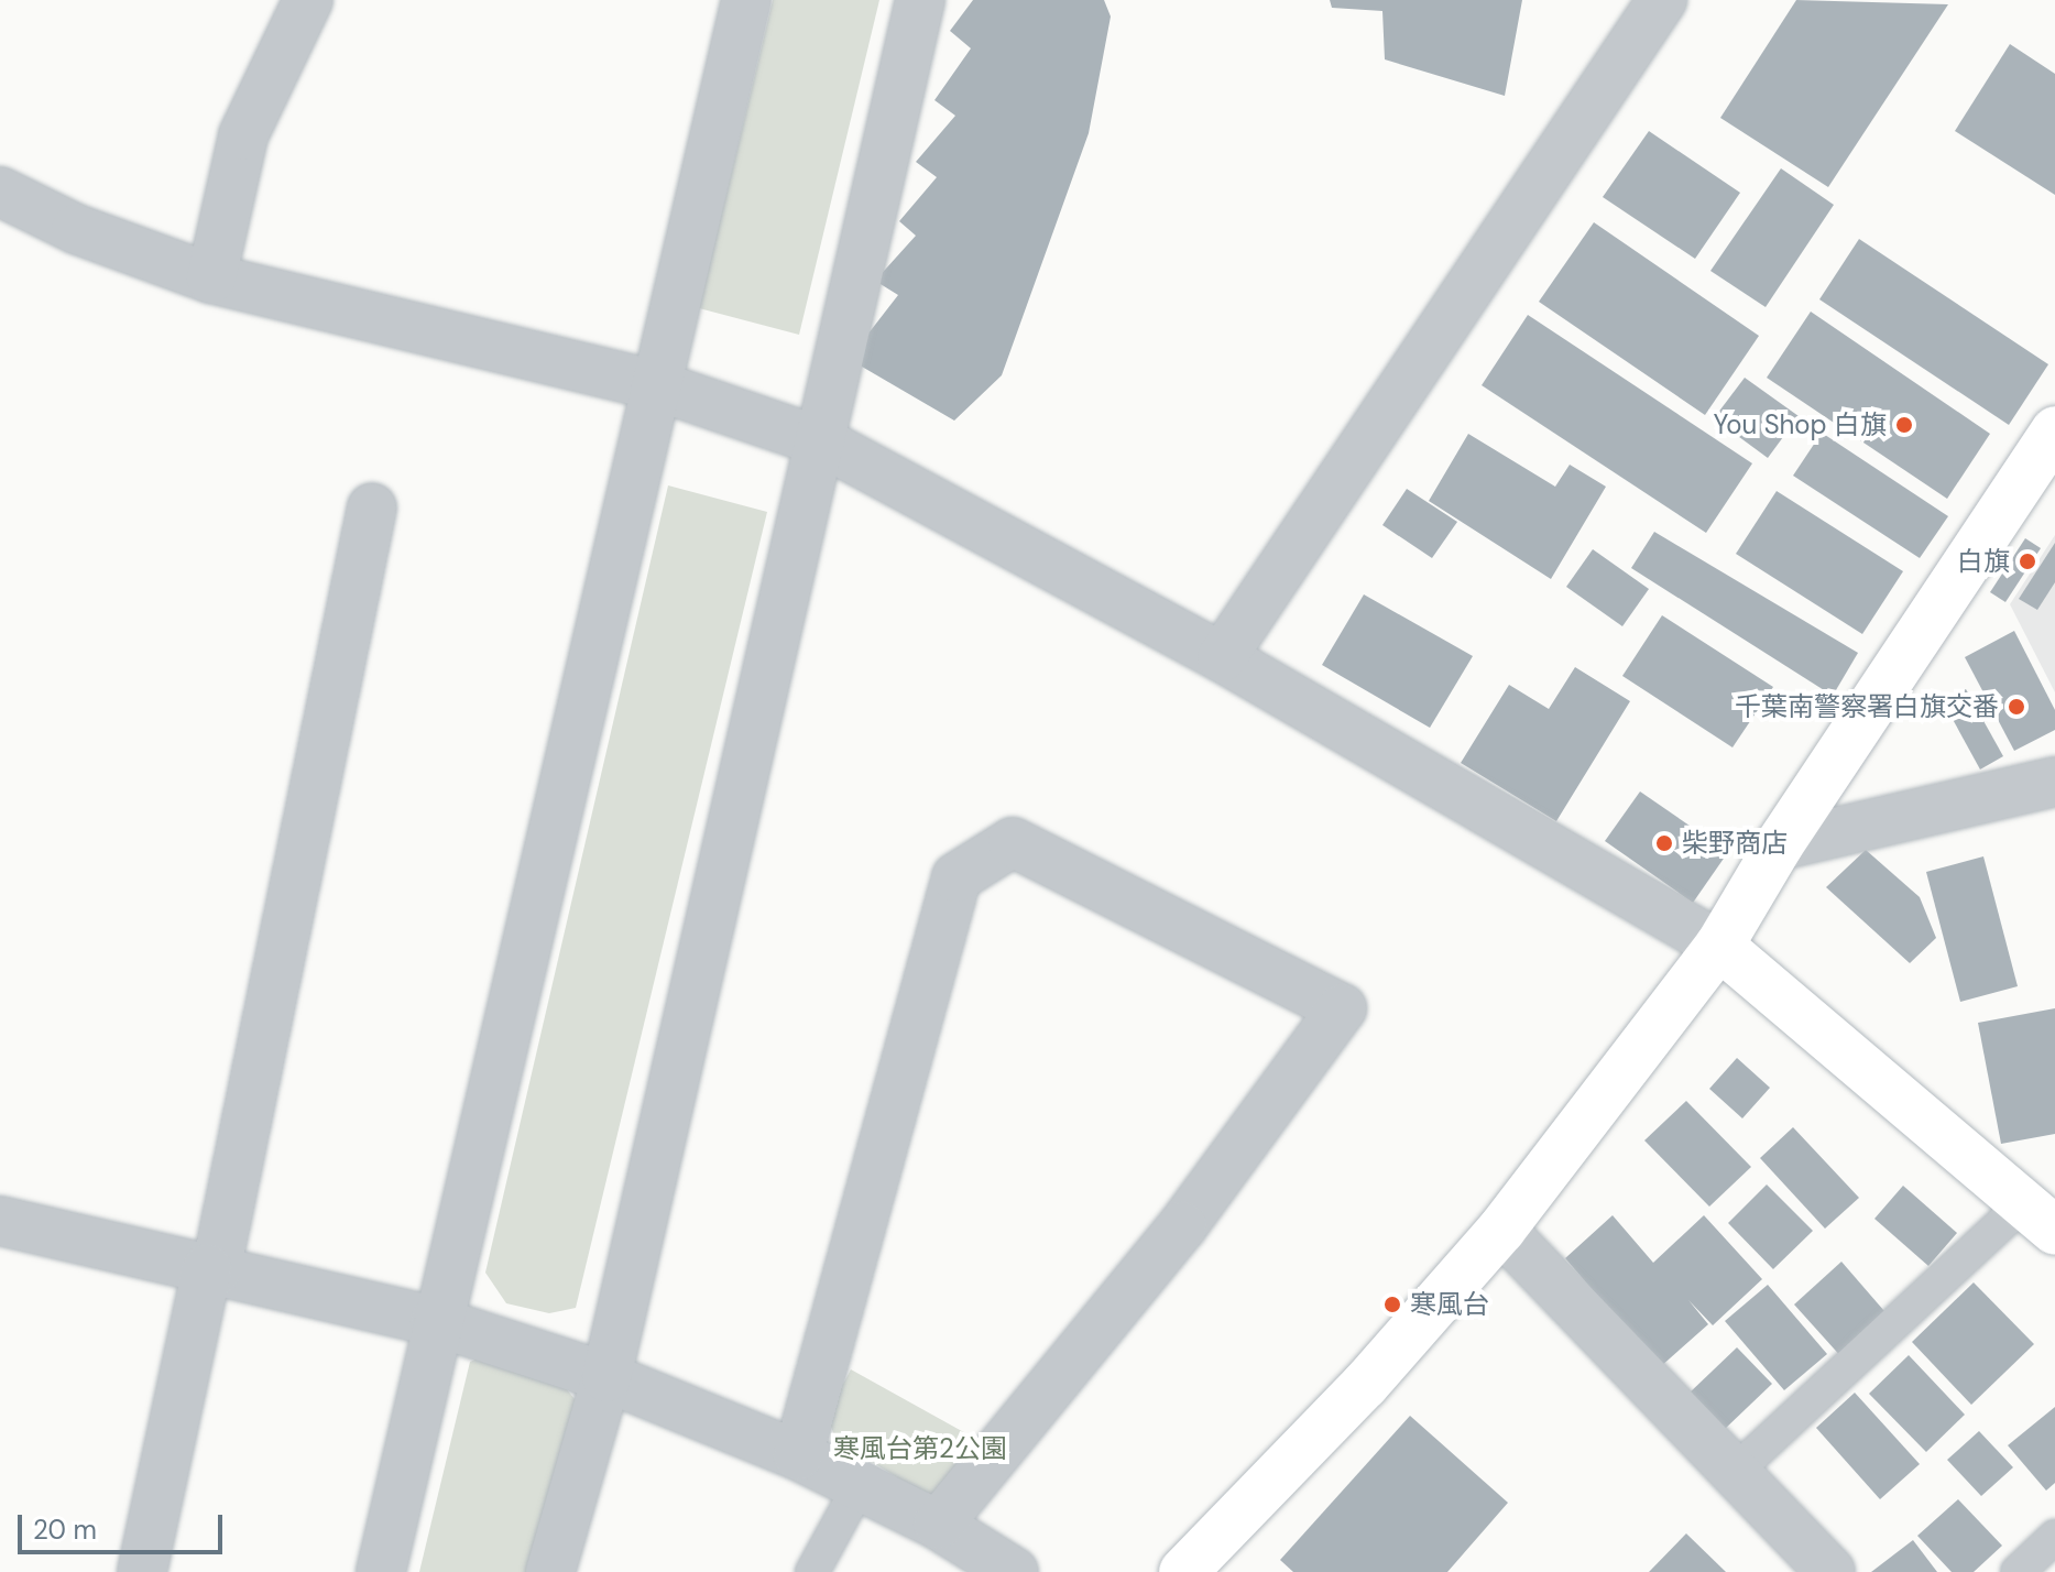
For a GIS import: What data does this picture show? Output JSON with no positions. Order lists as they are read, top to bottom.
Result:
{
  "parks": ["寒風台第2公園"],
  "places": [
    "You Shop 白旗",
    "白旗",
    "千葉南警察署白旗交番",
    "柴野商店",
    "寒風台"
  ],
  "scale_bar": "20 m"
}
